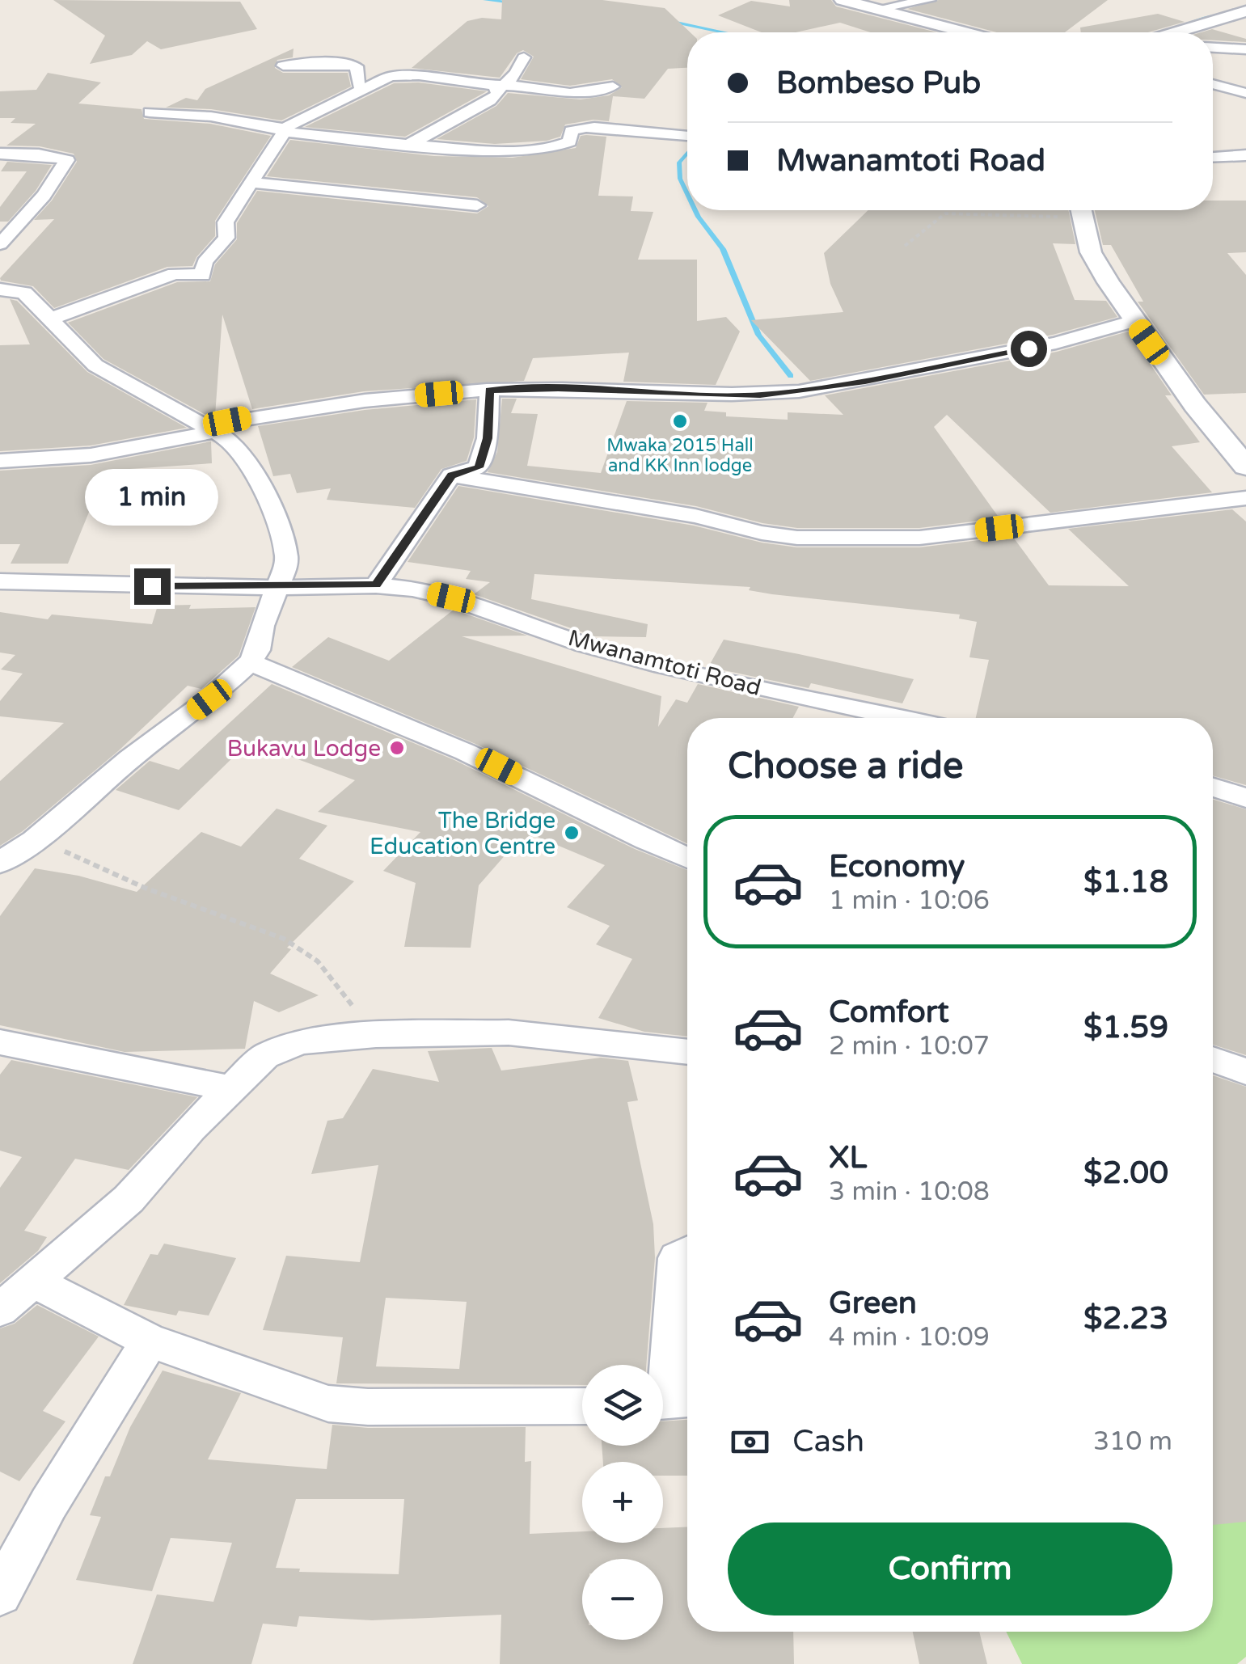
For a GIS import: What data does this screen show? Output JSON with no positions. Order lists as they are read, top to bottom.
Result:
{
  "streets": {
    "street": ["Mwanamtoti Road"]
  },
  "places": ["Mwaka 2015 Hall and KK Inn lodge", "Bukavu Lodge", "The Bridge Education Centre"],
  "page": {
    "banner": ["Bombeso Pub", "Mwanamtoti Road"],
    "bubble": "1 min",
    "heading": "Choose a ride",
    "list": [
      {
        "name": "Economy",
        "note": "1 min · 10:06",
        "value": "$1.18"
      },
      {
        "name": "Comfort",
        "note": "2 min · 10:07",
        "value": "$1.59"
      },
      {
        "name": "XL",
        "note": "3 min · 10:08",
        "value": "$2.00"
      },
      {
        "name": "Green",
        "note": "4 min · 10:09",
        "value": "$2.23"
      }
    ],
    "map_buttons": ["+", "−"],
    "pay": ["Cash", "310 m"],
    "buttons": "Confirm"
  }
}
